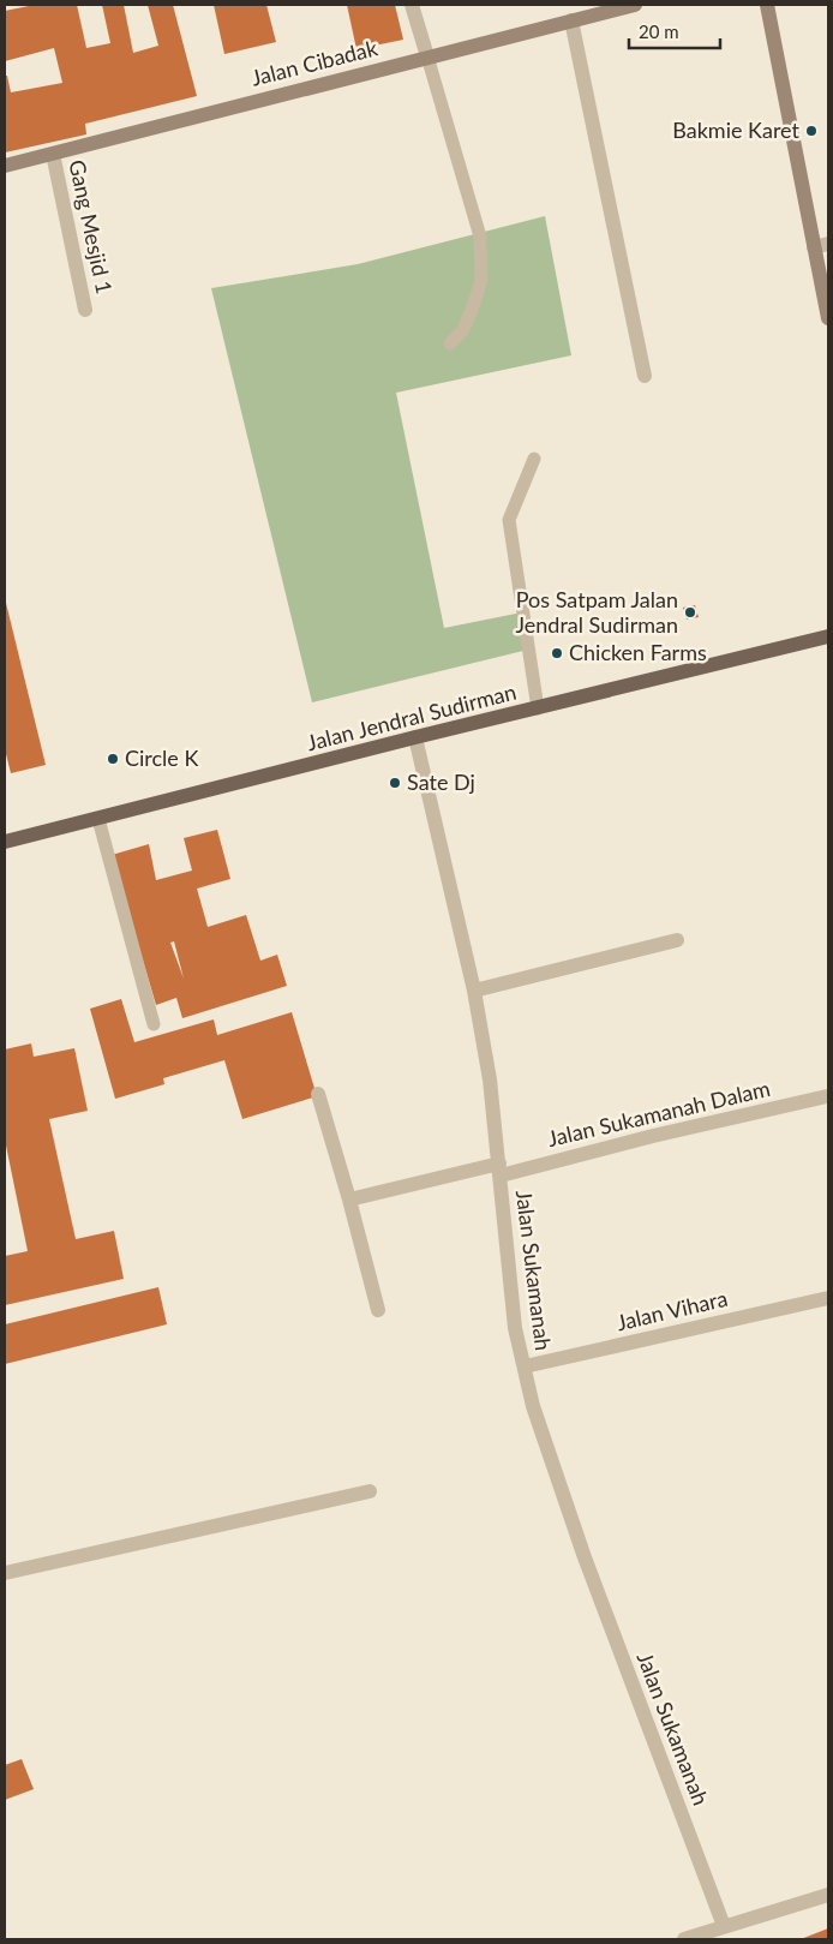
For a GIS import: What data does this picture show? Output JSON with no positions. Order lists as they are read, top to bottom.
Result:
{
  "streets": {
    "main road": ["Jalan Cibadak", "Jalan Jendral Sudirman"],
    "street": [
      "Gang Mesjid 1",
      "Jalan Sukamanah Dalam",
      "Jalan Sukamanah",
      "Jalan Vihara"
    ]
  },
  "crossings": [
    ["Jalan Cibadak", "Gang Mesjid 1"],
    ["Jalan Jendral Sudirman", "Jalan Sukamanah"],
    ["Jalan Sukamanah Dalam", "Jalan Sukamanah"],
    ["Jalan Sukamanah", "Jalan Vihara"]
  ],
  "places": [
    "Bakmie Karet",
    "Pos Satpam Jalan Jendral Sudirman",
    "Chicken Farms",
    "Circle K",
    "Sate Dj"
  ],
  "scale_bar": "20 m"
}
